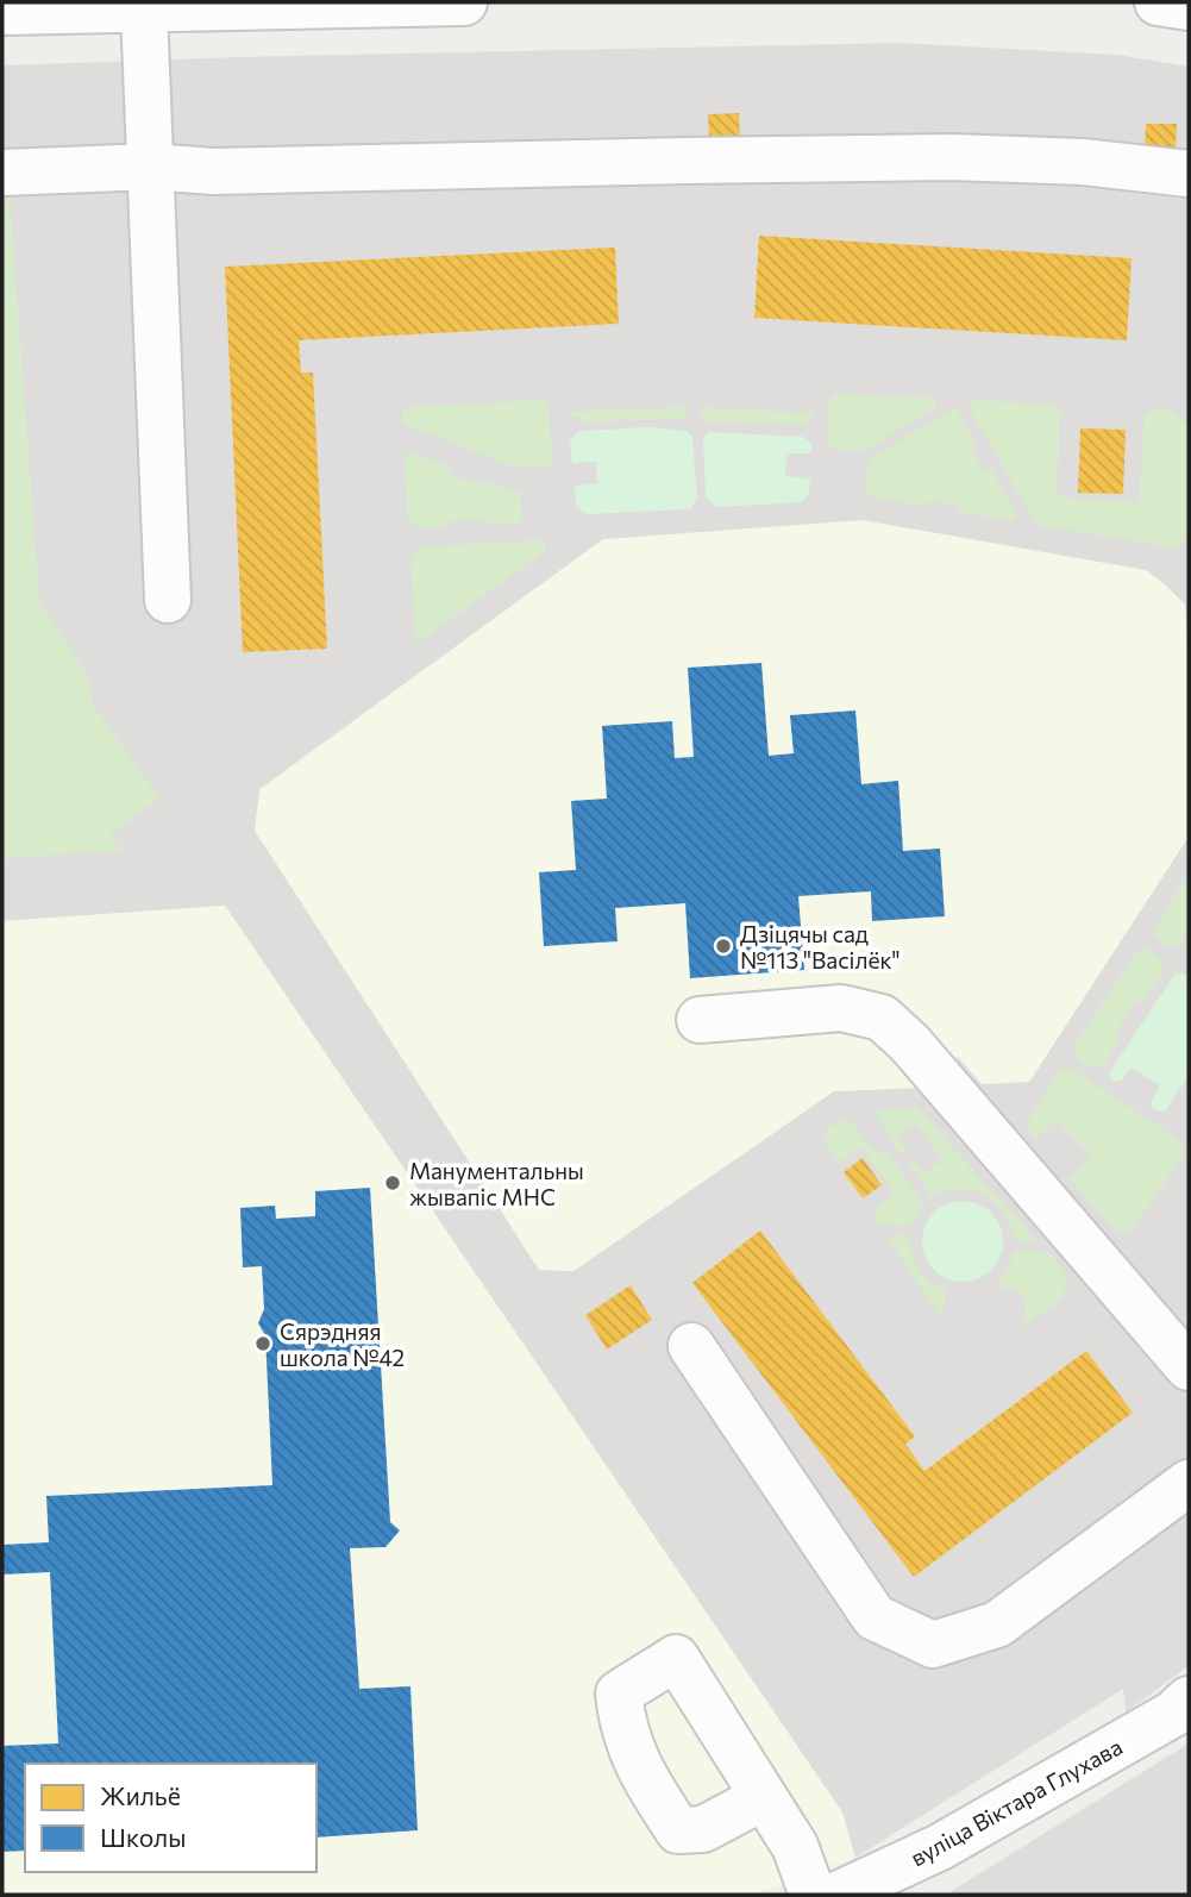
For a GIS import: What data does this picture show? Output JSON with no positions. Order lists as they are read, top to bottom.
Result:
{
  "streets": {
    "street": ["вуліца Віктара Глухава"]
  },
  "places": ["Дзіцячы сад №113 \"Васілёк\"", "Манументальны жывапіс МНС", "Сярэдняя школа №42"],
  "legend": ["Жильё", "Школы"]
}
